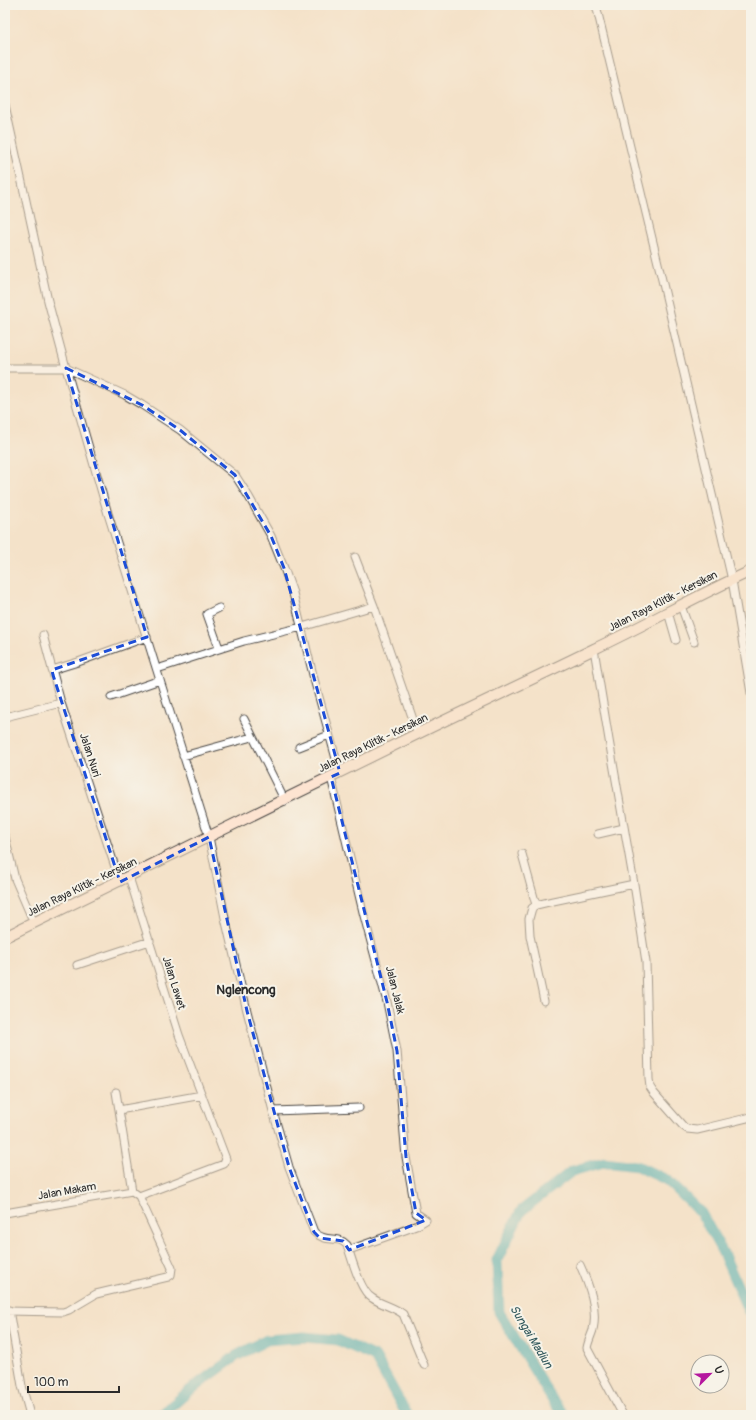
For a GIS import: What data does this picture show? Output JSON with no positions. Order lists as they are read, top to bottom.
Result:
{
  "streets": {
    "street": [
      "Jalan Raya Klitik - Kersikan",
      "Jalan Nuri",
      "Jalan Lawet",
      "Jalan Jalak",
      "Jalan Makam"
    ]
  },
  "crossings": [
    ["Jalan Raya Klitik - Kersikan", "Jalan Nuri"],
    ["Jalan Raya Klitik - Kersikan", "Jalan Lawet"],
    ["Jalan Raya Klitik - Kersikan", "Jalan Jalak"]
  ],
  "districts": ["Nglencong"],
  "water": ["Sungai Madiun"],
  "scale_bar": "100 m",
  "north": "top right"
}
